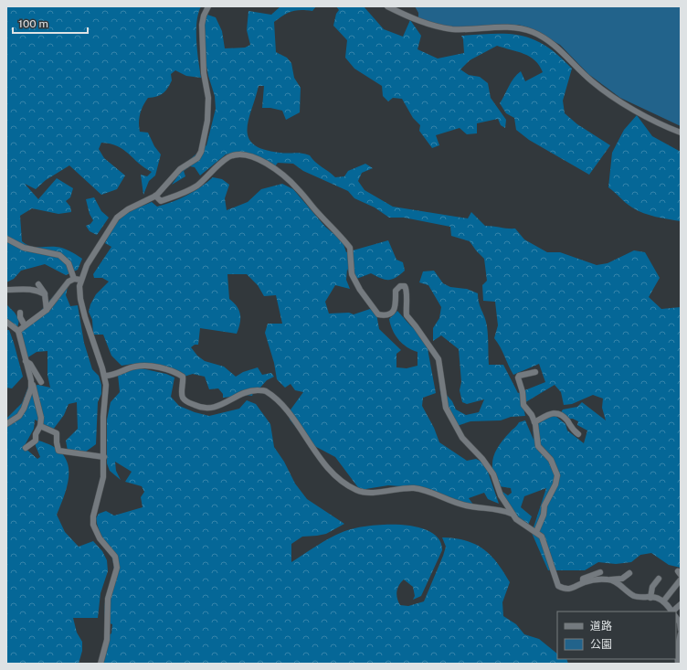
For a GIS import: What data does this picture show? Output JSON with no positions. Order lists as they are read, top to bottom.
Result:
{
  "legend": ["道路", "公園"],
  "scale_bar": "100 m"
}
